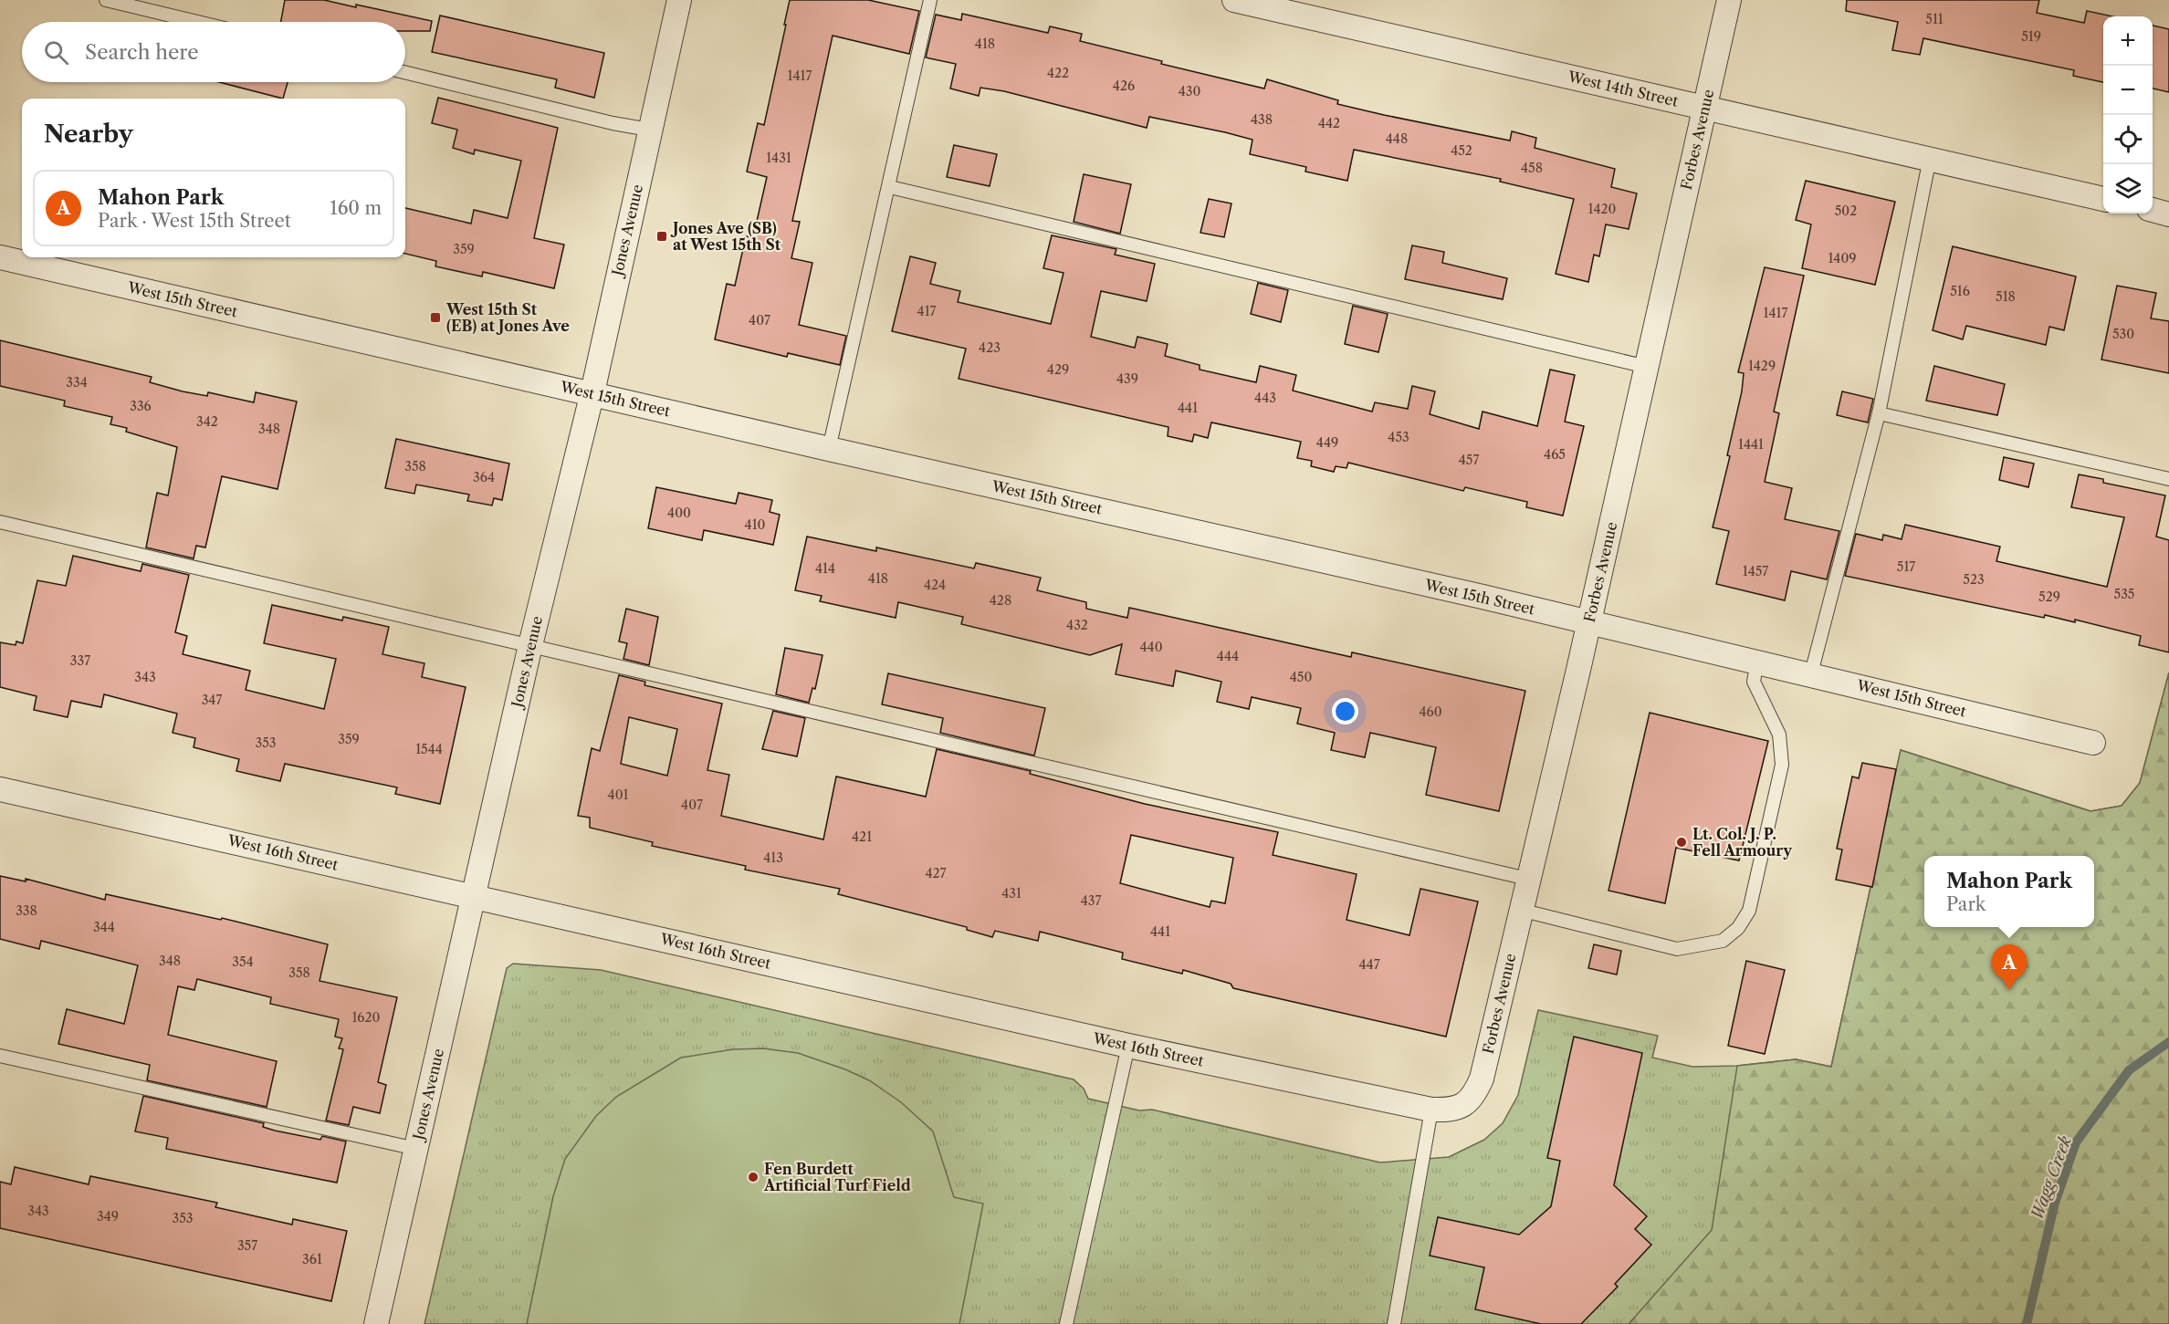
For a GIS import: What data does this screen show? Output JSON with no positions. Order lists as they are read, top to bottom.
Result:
{
  "streets": {
    "street": [
      "West 14th Street",
      "Forbes Avenue",
      "Jones Avenue",
      "West 15th Street",
      "West 16th Street"
    ]
  },
  "crossings": [
    ["West 14th Street", "Forbes Avenue"],
    ["Forbes Avenue", "West 15th Street"],
    ["Forbes Avenue", "West 16th Street"],
    ["Jones Avenue", "West 15th Street"],
    ["Jones Avenue", "West 16th Street"]
  ],
  "water": ["Wagg Creek"],
  "places": {
    "transit": ["Jones Ave (SB) at West 15th St", "West 15th St (EB) at Jones Ave"],
    "other": ["Lt. Col. J. P. Fell Armoury", "Fen Burdett Artificial Turf Field"]
  },
  "house_numbers": [
    "511",
    "519",
    "418",
    "422",
    "1417",
    "426",
    "430",
    "438",
    "442",
    "448",
    "452",
    "1431",
    "458",
    "1420",
    "502",
    "359",
    "1409",
    "516",
    "518",
    "417",
    "1417",
    "407",
    "530",
    "423",
    "1429",
    "429",
    "439",
    "334",
    "443",
    "336",
    "441",
    "342",
    "348",
    "453",
    "449",
    "1441",
    "465",
    "457",
    "358",
    "364",
    "400",
    "410",
    "517",
    "414",
    "1457",
    "418",
    "523",
    "424",
    "535",
    "529",
    "428",
    "432",
    "440",
    "444",
    "337",
    "343",
    "450",
    "347",
    "460",
    "359",
    "353",
    "1544",
    "401",
    "407",
    "421",
    "413",
    "427",
    "431",
    "437",
    "338",
    "344",
    "441",
    "348",
    "354",
    "447",
    "358",
    "1620",
    "343",
    "349",
    "353",
    "357",
    "361"
  ],
  "page": {
    "map_buttons": ["+", "−"],
    "search": "Search here",
    "heading": "Nearby",
    "list": [
      {
        "mark": "A",
        "name": "Mahon Park",
        "note": "Park · West 15th Street",
        "value": "160 m"
      }
    ],
    "popup": ["Mahon Park", "Park"],
    "pins": "A"
  }
}
